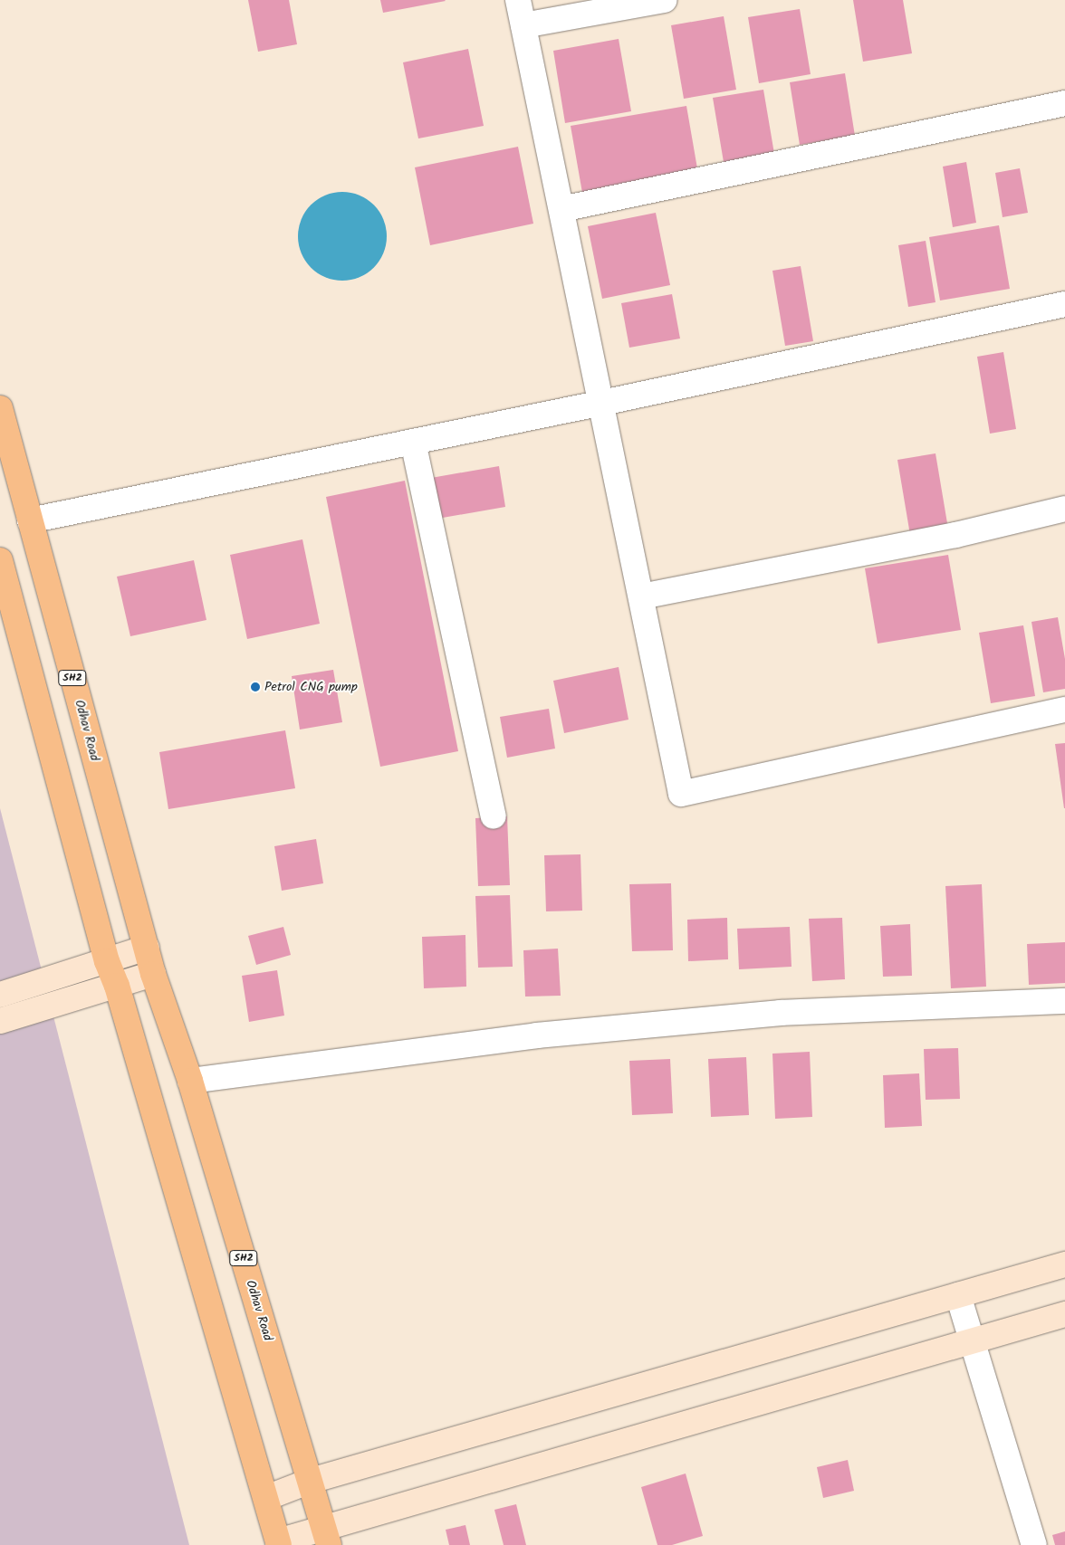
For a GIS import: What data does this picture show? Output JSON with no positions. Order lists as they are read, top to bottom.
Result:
{
  "streets": {
    "main road": ["SH2", "Odhav Road"]
  },
  "crossings": [
    ["SH2", "Odhav Road"]
  ],
  "places": ["Petrol CNG pump"]
}
